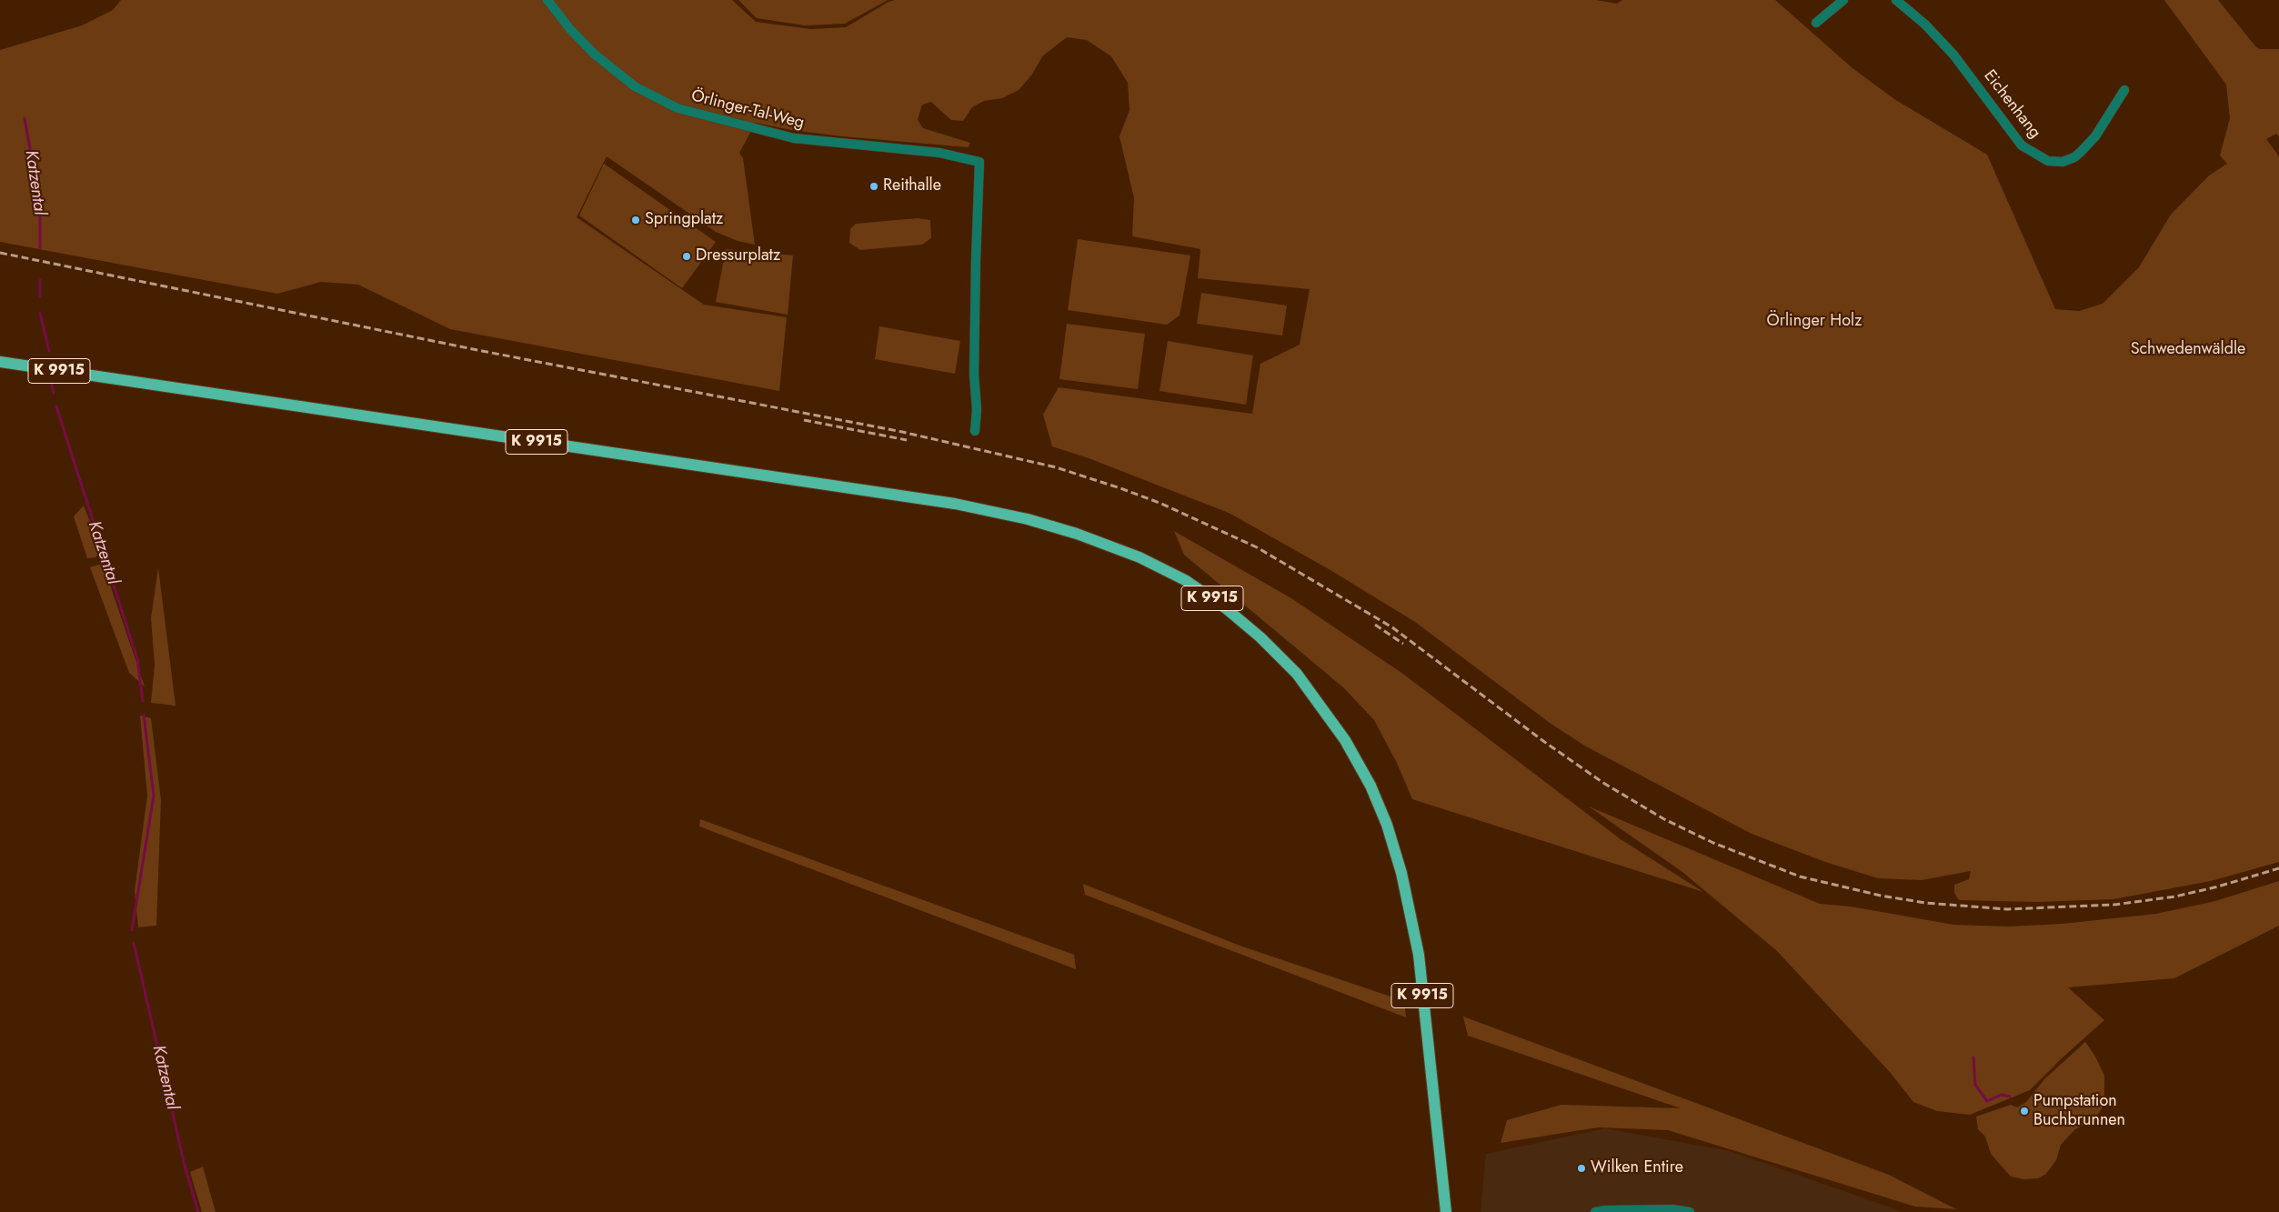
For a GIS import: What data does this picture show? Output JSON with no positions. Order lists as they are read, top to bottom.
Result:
{
  "streets": {
    "main road": ["K 9915"],
    "street": ["Eichenhang", "Örlinger-Tal-Weg"]
  },
  "water": ["Katzental"],
  "parks": ["Örlinger Holz", "Schwedenwäldle"],
  "places": [
    "Reithalle",
    "Springplatz",
    "Dressurplatz",
    "Pumpstation Buchbrunnen",
    "Wilken Entire"
  ]
}
